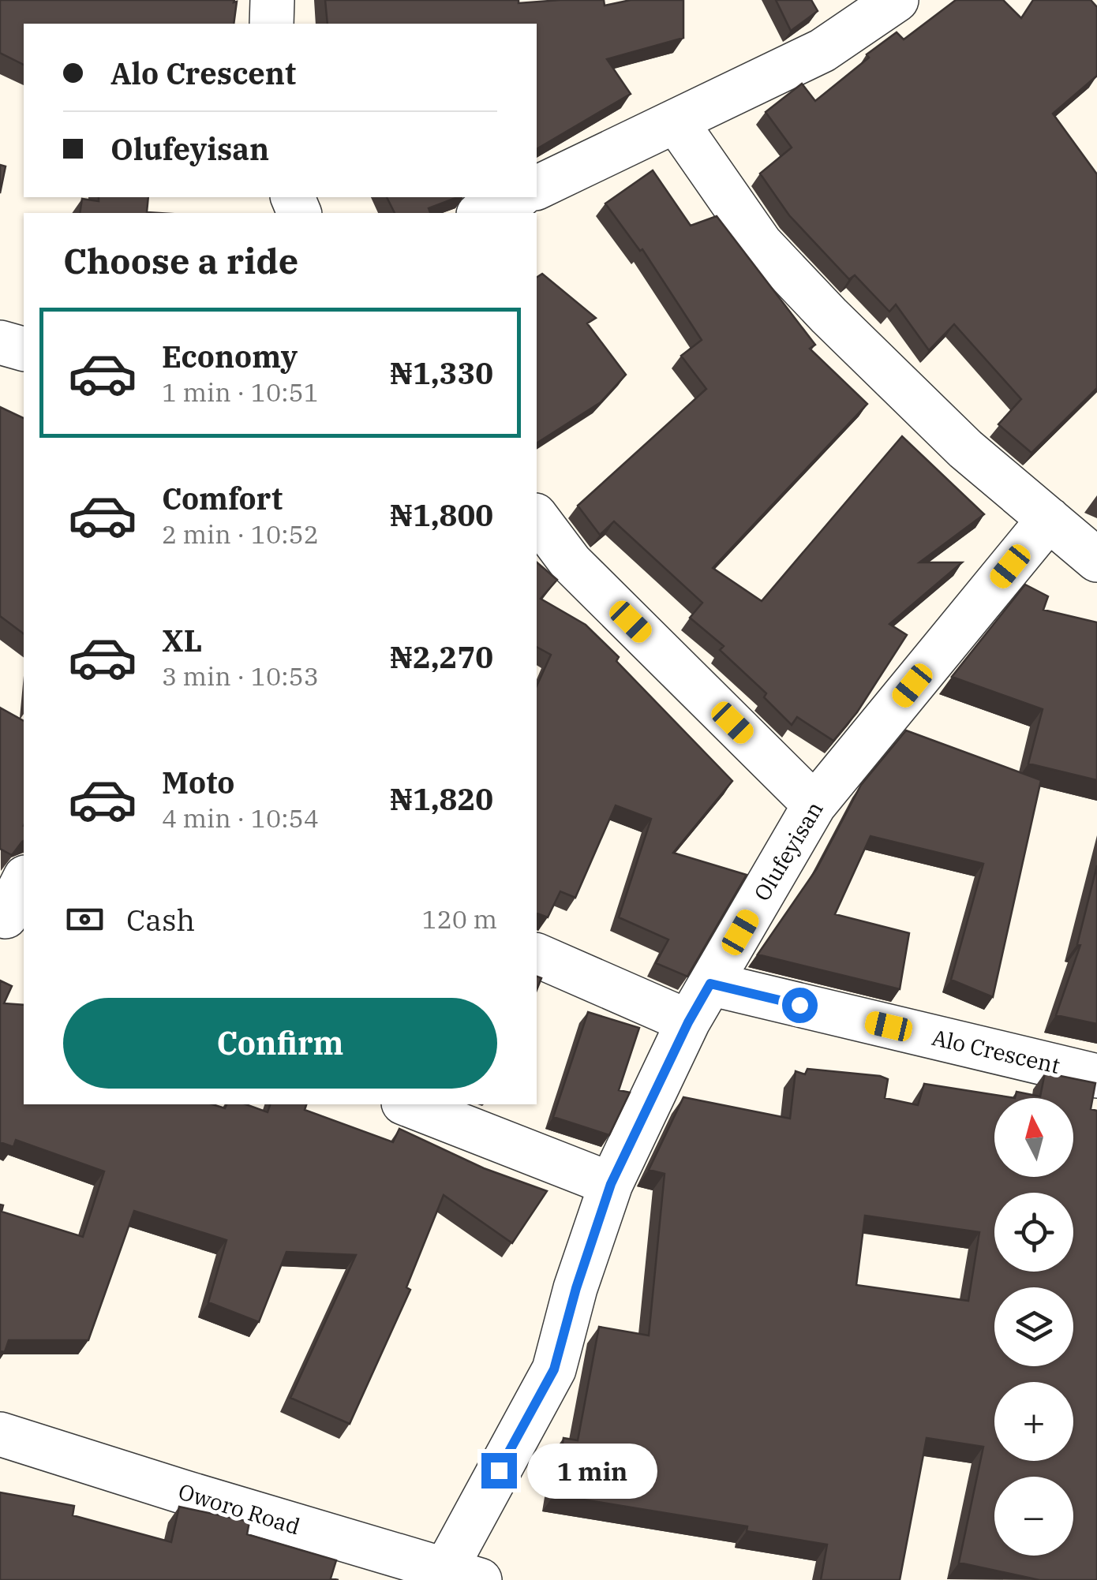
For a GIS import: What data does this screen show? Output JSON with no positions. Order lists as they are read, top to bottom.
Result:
{
  "streets": {
    "street": ["Olufeyisan", "Alo Crescent", "Oworo Road"]
  },
  "crossings": [
    ["Olufeyisan", "Alo Crescent"],
    ["Olufeyisan", "Oworo Road"]
  ],
  "north": "top",
  "page": {
    "banner": ["Alo Crescent", "Olufeyisan"],
    "heading": "Choose a ride",
    "list": [
      {
        "name": "Economy",
        "note": "1 min · 10:51",
        "value": "₦1,330"
      },
      {
        "name": "Comfort",
        "note": "2 min · 10:52",
        "value": "₦1,800"
      },
      {
        "name": "XL",
        "note": "3 min · 10:53",
        "value": "₦2,270"
      },
      {
        "name": "Moto",
        "note": "4 min · 10:54",
        "value": "₦1,820"
      }
    ],
    "pay": ["Cash", "120 m"],
    "buttons": "Confirm",
    "map_buttons": ["+", "−"],
    "bubble": "1 min"
  }
}
